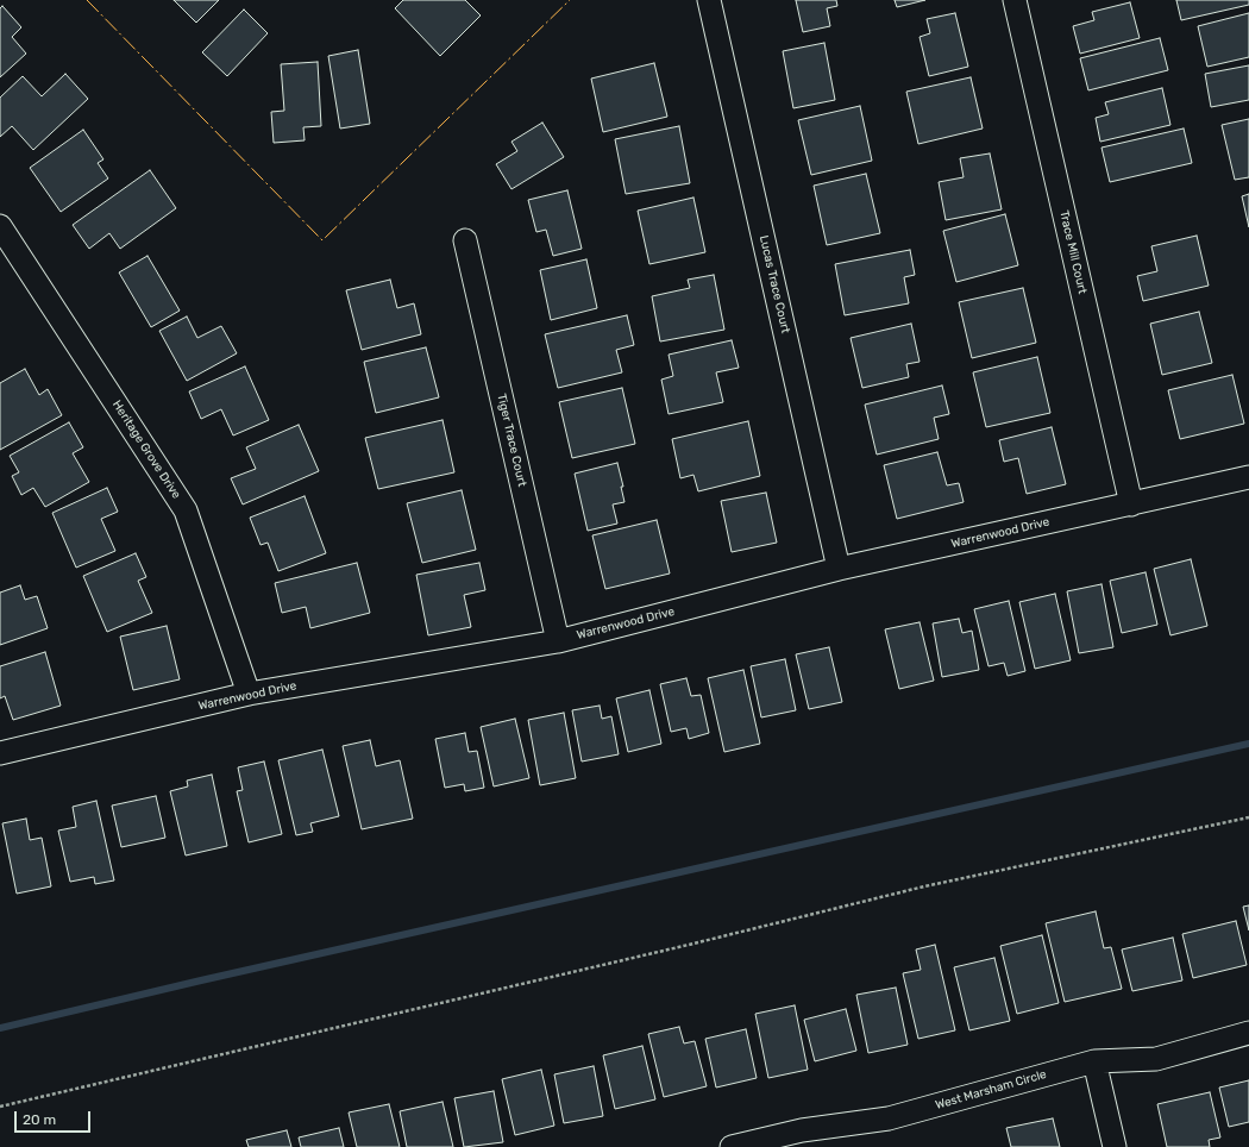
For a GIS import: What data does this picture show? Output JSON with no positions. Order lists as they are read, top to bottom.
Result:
{
  "streets": {
    "street": [
      "Trace Mill Court",
      "Lucas Trace Court",
      "Tiger Trace Court",
      "Heritage Grove Drive",
      "Warrenwood Drive",
      "West Marsham Circle"
    ]
  },
  "crossings": [
    ["Trace Mill Court", "Warrenwood Drive"],
    ["Lucas Trace Court", "Warrenwood Drive"],
    ["Tiger Trace Court", "Warrenwood Drive"],
    ["Heritage Grove Drive", "Warrenwood Drive"]
  ],
  "scale_bar": "20 m"
}
